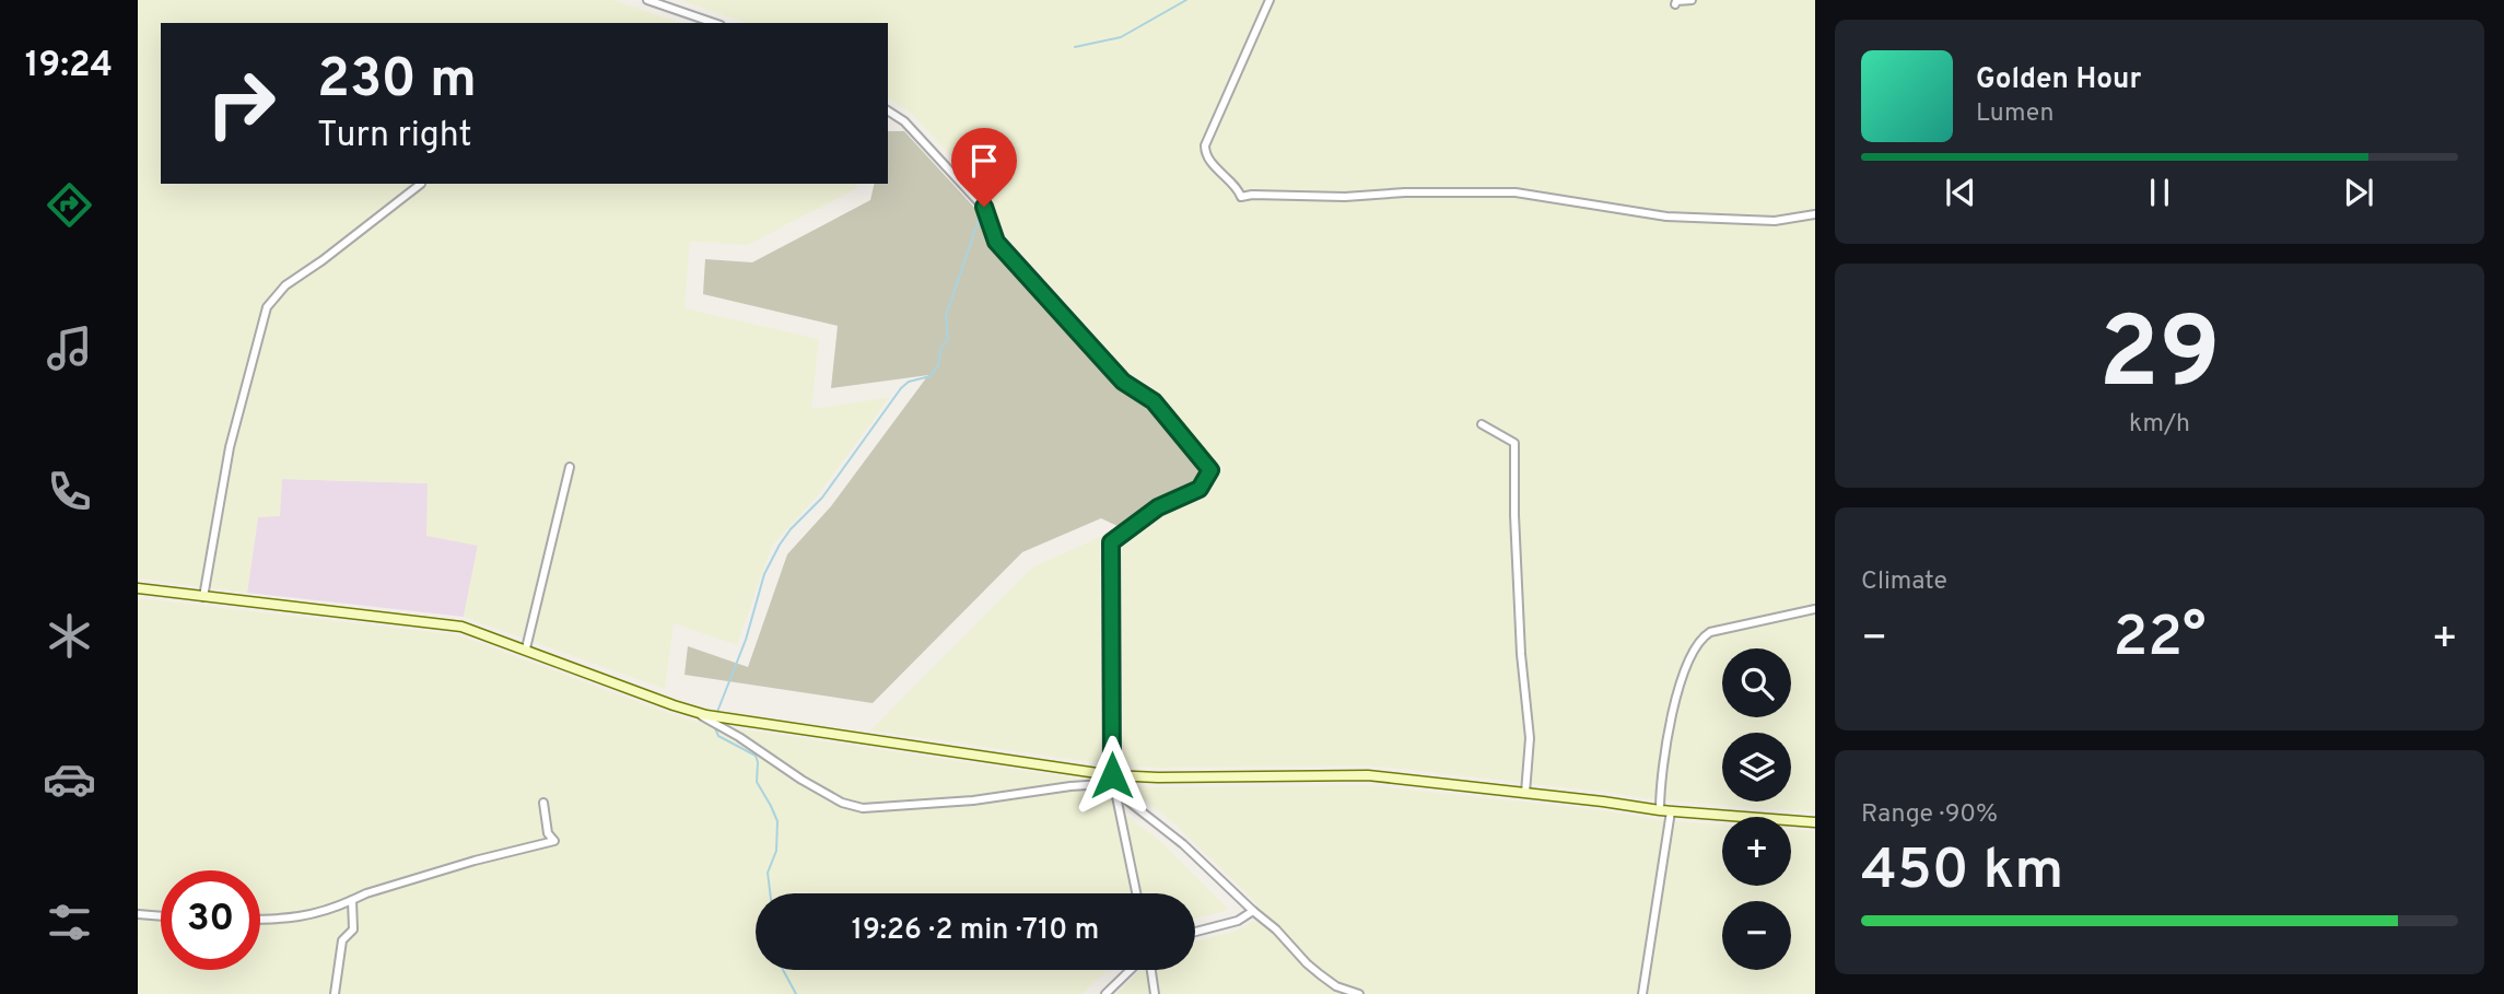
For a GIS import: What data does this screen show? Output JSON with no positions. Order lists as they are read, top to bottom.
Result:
{
  "page": {
    "tabs": "19:24",
    "turn": ["230 m", "Turn right"],
    "song": ["Golden Hour", "Lumen"],
    "tile": [
      ["29", "km/h"],
      "Climate",
      ["Range · 90%", "450 km"]
    ],
    "heat": ["−", "22°", "+"],
    "map_buttons": ["+", "−"],
    "limit": "30",
    "trip": "19:26 · 2 min · 710 m"
  }
}
